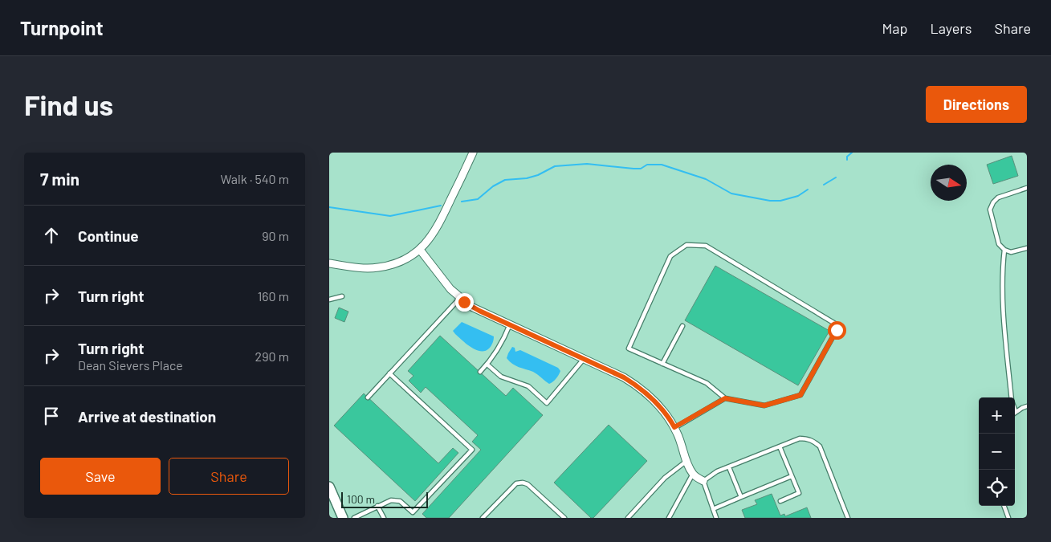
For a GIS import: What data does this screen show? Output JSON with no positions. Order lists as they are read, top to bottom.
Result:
{
  "scale_bar": "100 m",
  "north": "right",
  "page": {
    "header": "Turnpoint",
    "nav": ["Map", "Layers", "Share"],
    "buttons": [
      "Directions",
      ["Save", "Share"]
    ],
    "title": "Find us",
    "heading": ["7 min", "Walk · 540 m"],
    "list": [
      ["Continue", "90 m"],
      ["Turn right", "160 m"],
      ["Turn right", "Dean Sievers Place", "290 m"],
      "Arrive at destination"
    ],
    "map_buttons": ["+", "−"],
    "scale": "100 m"
  }
}
